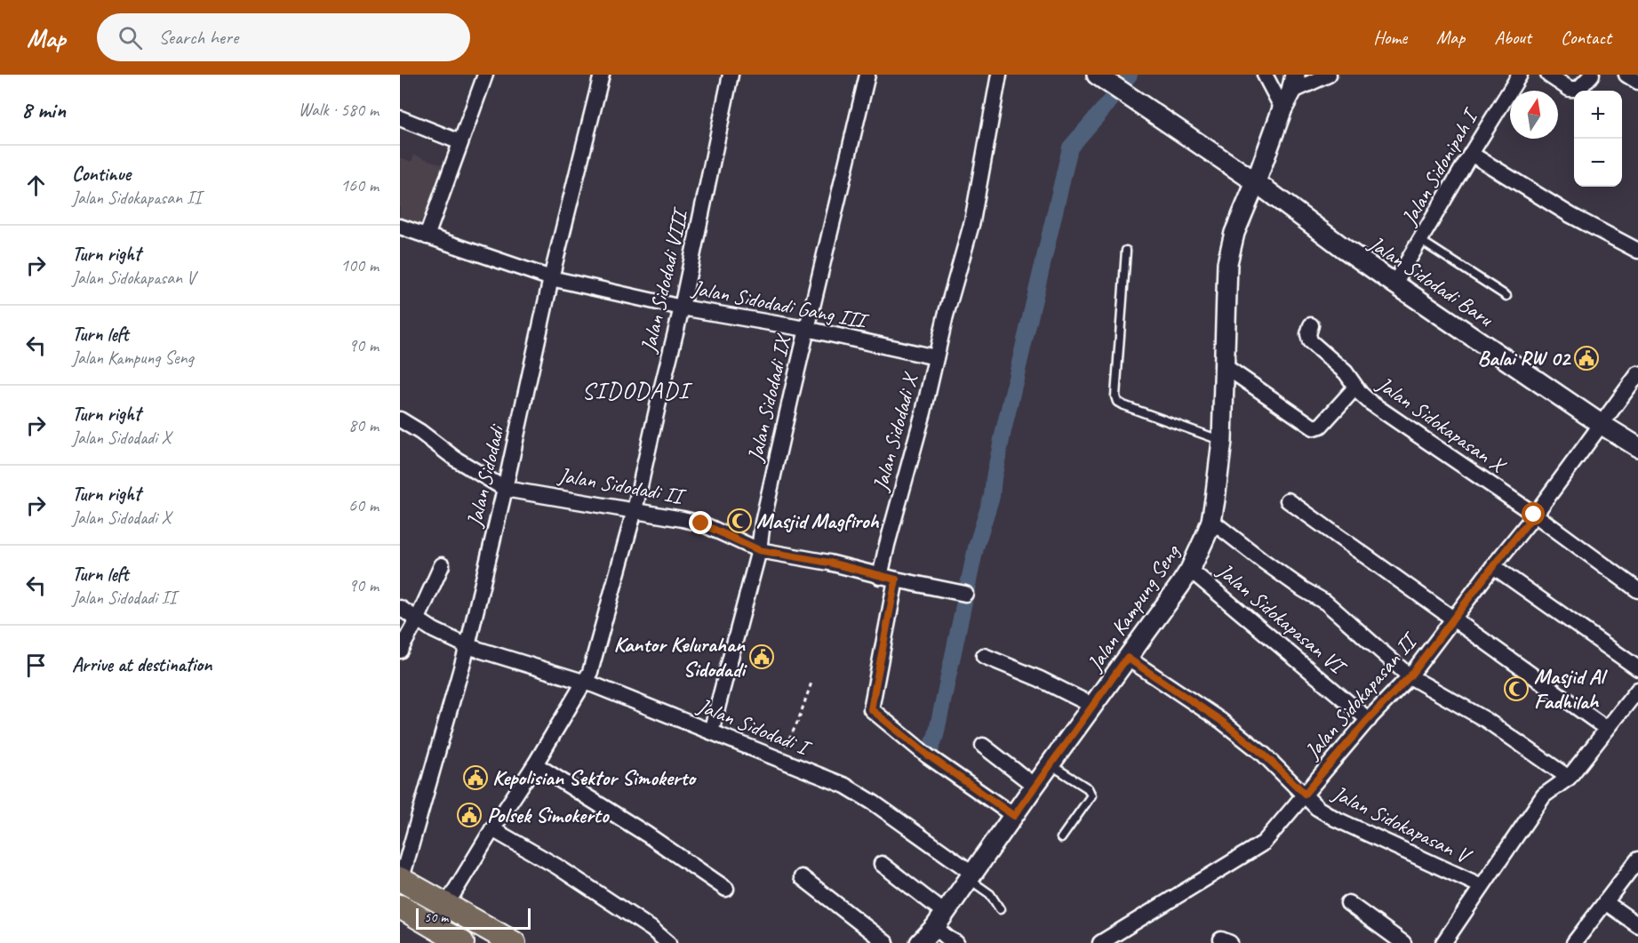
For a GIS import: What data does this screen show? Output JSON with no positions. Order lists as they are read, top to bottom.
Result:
{
  "streets": {
    "street": [
      "Jalan Sidonipah I",
      "Jalan Sidodadi Baru",
      "Jalan Sidodadi VIII",
      "Jalan Sidodadi Gang III",
      "Jalan Sidodadi IX",
      "Jalan Sidokapasan X",
      "Jalan Sidodadi X",
      "Jalan Sidodadi",
      "Jalan Sidodadi II",
      "Jalan Kampung Seng",
      "Jalan Sidokapasan VI",
      "Jalan Sidokapasan II",
      "Jalan Sidodadi I",
      "Jalan Sidokapasan V"
    ]
  },
  "crossings": [
    ["Jalan Sidonipah I", "Jalan Sidodadi Baru"],
    ["Jalan Sidodadi Baru", "Jalan Kampung Seng"],
    ["Jalan Sidodadi Baru", "Jalan Sidokapasan II"],
    ["Jalan Sidodadi VIII", "Jalan Sidodadi Gang III"],
    ["Jalan Sidodadi VIII", "Jalan Sidodadi II"],
    ["Jalan Sidodadi VIII", "Jalan Sidodadi I"],
    ["Jalan Sidodadi Gang III", "Jalan Sidodadi IX"],
    ["Jalan Sidodadi Gang III", "Jalan Sidodadi X"],
    ["Jalan Sidodadi Gang III", "Jalan Sidodadi"],
    ["Jalan Sidodadi IX", "Jalan Sidodadi II"],
    ["Jalan Sidodadi IX", "Jalan Sidodadi I"],
    ["Jalan Sidokapasan X", "Jalan Kampung Seng"],
    ["Jalan Sidokapasan X", "Jalan Sidokapasan II"],
    ["Jalan Sidodadi X", "Jalan Sidodadi II"],
    ["Jalan Sidodadi", "Jalan Sidodadi II"],
    ["Jalan Sidodadi", "Jalan Sidodadi I"],
    ["Jalan Kampung Seng", "Jalan Sidokapasan VI"],
    ["Jalan Kampung Seng", "Jalan Sidodadi I"],
    ["Jalan Kampung Seng", "Jalan Sidokapasan V"],
    ["Jalan Sidokapasan VI", "Jalan Sidokapasan II"],
    ["Jalan Sidokapasan II", "Jalan Sidokapasan V"]
  ],
  "districts": ["SIDODADI"],
  "places": {
    "public building": [
      "Balai RW 02",
      "Kantor Kelurahan Sidodadi",
      "Kepolisian Sektor Simokerto",
      "Polsek Simokerto"
    ],
    "mosque": ["Masjid Magfiroh", "Masjid Al Fadhilah"]
  },
  "scale_bar": "50 m",
  "north": "top",
  "page": {
    "header": "Map",
    "search": "Search here",
    "nav": [
      "Home",
      "Map",
      "About",
      "Contact"
    ],
    "heading": ["8 min", "Walk · 580 m"],
    "map_buttons": ["+", "−"],
    "list": [
      ["Continue", "Jalan Sidokapasan II", "160 m"],
      ["Turn right", "Jalan Sidokapasan V", "100 m"],
      ["Turn left", "Jalan Kampung Seng", "90 m"],
      ["Turn right", "Jalan Sidodadi X", "80 m"],
      ["Turn right", "Jalan Sidodadi X", "60 m"],
      ["Turn left", "Jalan Sidodadi II", "90 m"],
      "Arrive at destination"
    ],
    "scale": "50 m"
  }
}
